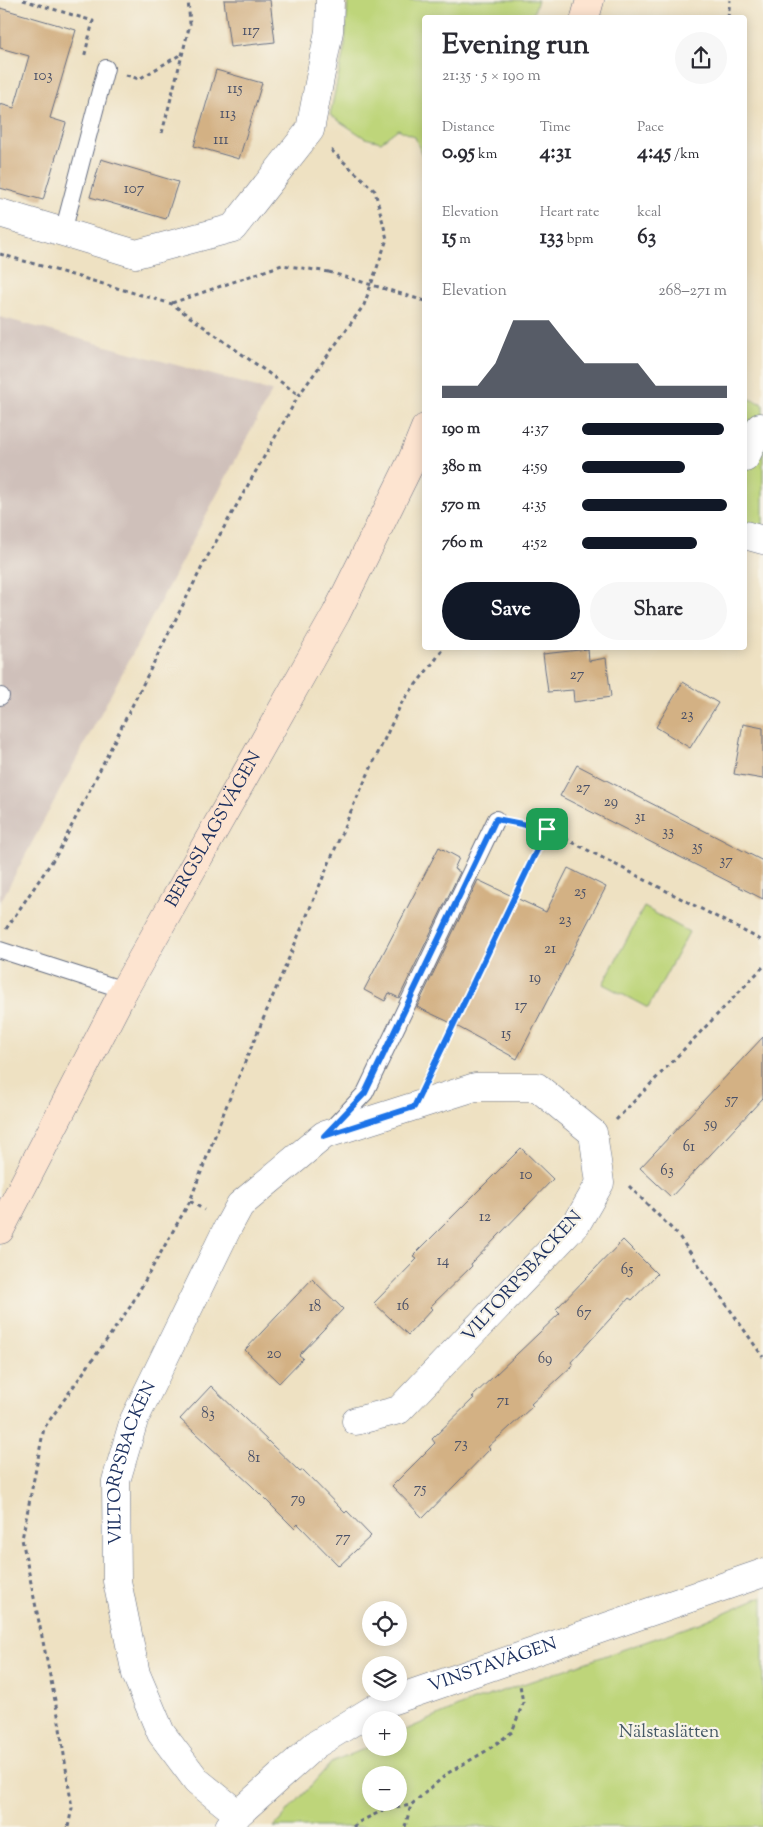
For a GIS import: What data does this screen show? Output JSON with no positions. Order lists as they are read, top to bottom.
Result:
{
  "streets": {
    "main road": ["BERGSLAGSVÄGEN"],
    "street": ["VILTORPSBACKEN", "VINSTAVÄGEN"]
  },
  "crossings": [
    ["VILTORPSBACKEN", "VINSTAVÄGEN"]
  ],
  "parks": ["Nälstaslätten"],
  "house_numbers": [
    "117",
    "103",
    "115",
    "113",
    "111",
    "107",
    "27",
    "23",
    "27",
    "29",
    "31",
    "33",
    "35",
    "37",
    "25",
    "23",
    "21",
    "19",
    "17",
    "15",
    "57",
    "59",
    "61",
    "63",
    "10",
    "12",
    "14",
    "65",
    "16",
    "18",
    "67",
    "20",
    "69",
    "71",
    "83",
    "73",
    "81",
    "75",
    "79",
    "77"
  ],
  "page": {
    "heading": ["Evening run", "21:35 · 5 × 190 m"],
    "stats": [
      ["Distance", "0.95 km"],
      ["Time", "4:31"],
      ["Pace", "4:45 /km"],
      ["Elevation", "15 m"],
      ["Heart rate", "133 bpm"],
      ["kcal", "63"]
    ],
    "chart": ["Elevation", "268–271 m"],
    "list": [
      {
        "name": "190 m",
        "note": "4:37"
      },
      {
        "name": "380 m",
        "note": "4:59"
      },
      {
        "name": "570 m",
        "note": "4:35"
      },
      {
        "name": "760 m",
        "note": "4:52"
      }
    ],
    "buttons": ["Save", "Share"],
    "map_buttons": ["+", "−"]
  }
}
